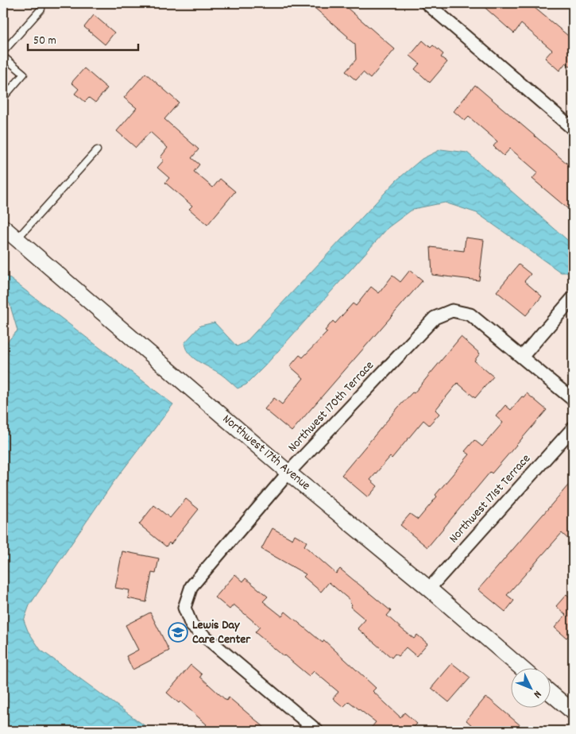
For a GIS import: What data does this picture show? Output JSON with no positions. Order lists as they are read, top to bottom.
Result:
{
  "streets": {
    "street": ["Northwest 170th Terrace", "Northwest 17th Avenue", "Northwest 171st Terrace"]
  },
  "crossings": [
    ["Northwest 170th Terrace", "Northwest 17th Avenue"],
    ["Northwest 17th Avenue", "Northwest 171st Terrace"]
  ],
  "places": {
    "school or university": ["Lewis Day Care Center"]
  },
  "scale_bar": "50 m",
  "north": "bottom right"
}
